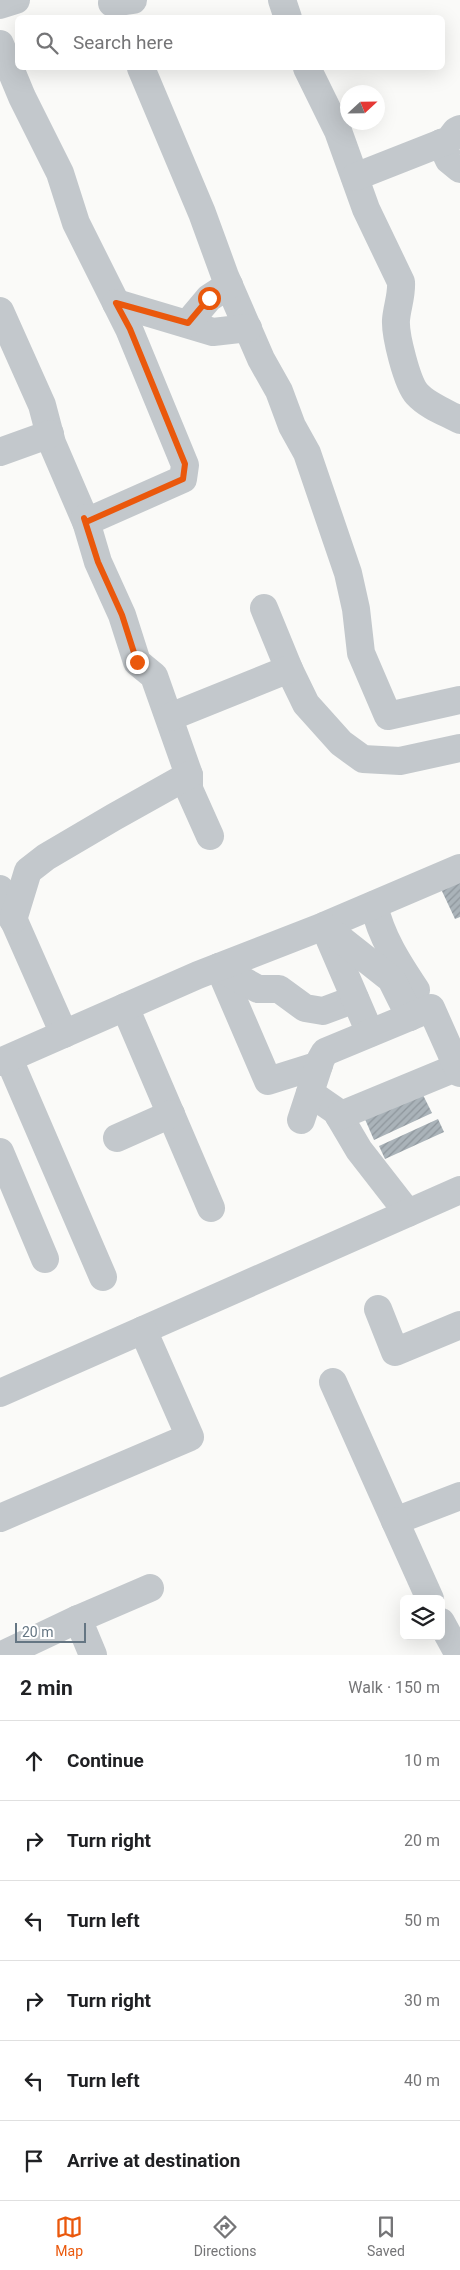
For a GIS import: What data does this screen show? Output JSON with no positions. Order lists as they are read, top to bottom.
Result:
{
  "scale_bar": "20 m",
  "north": "right",
  "page": {
    "search": "Search here",
    "scale": "20 m",
    "heading": ["2 min", "Walk · 150 m"],
    "list": [
      ["Continue", "10 m"],
      ["Turn right", "20 m"],
      ["Turn left", "50 m"],
      ["Turn right", "30 m"],
      ["Turn left", "40 m"],
      "Arrive at destination"
    ],
    "nav": ["Map", "Directions", "Saved"]
  }
}
